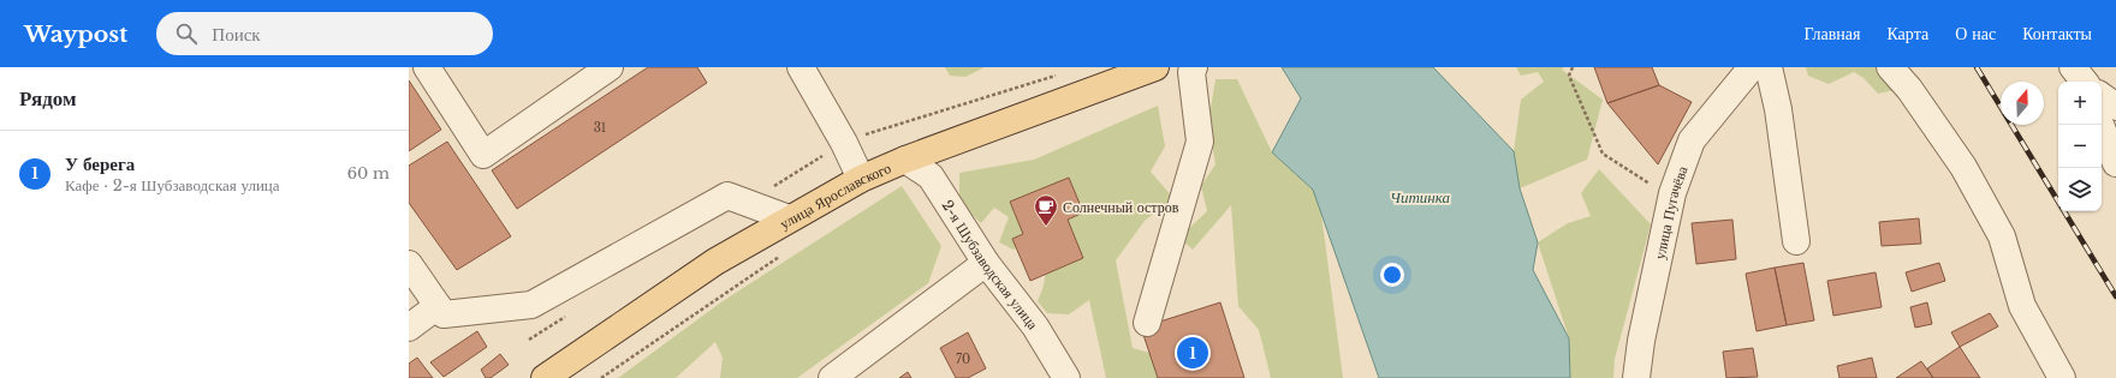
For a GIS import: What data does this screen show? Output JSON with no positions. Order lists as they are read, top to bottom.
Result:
{
  "streets": {
    "main road": ["улица Ярославского"],
    "street": ["улица Пугачёва", "2-я Шубзаводская улица"]
  },
  "crossings": [
    ["улица Ярославского", "2-я Шубзаводская улица"]
  ],
  "water": ["Читинка"],
  "places": {
    "cafe": ["Солнечный остров"]
  },
  "house_numbers": ["31", "70"],
  "north": "top",
  "page": {
    "header": "Waypost",
    "search": "Поиск",
    "nav": [
      "Главная",
      "Карта",
      "О нас",
      "Контакты"
    ],
    "heading": "Рядом",
    "map_buttons": ["+", "−"],
    "list": [
      {
        "mark": "1",
        "name": "У берега",
        "note": "Кафе · 2-я Шубзаводская улица",
        "value": "60 m"
      }
    ],
    "pins": "1"
  }
}
